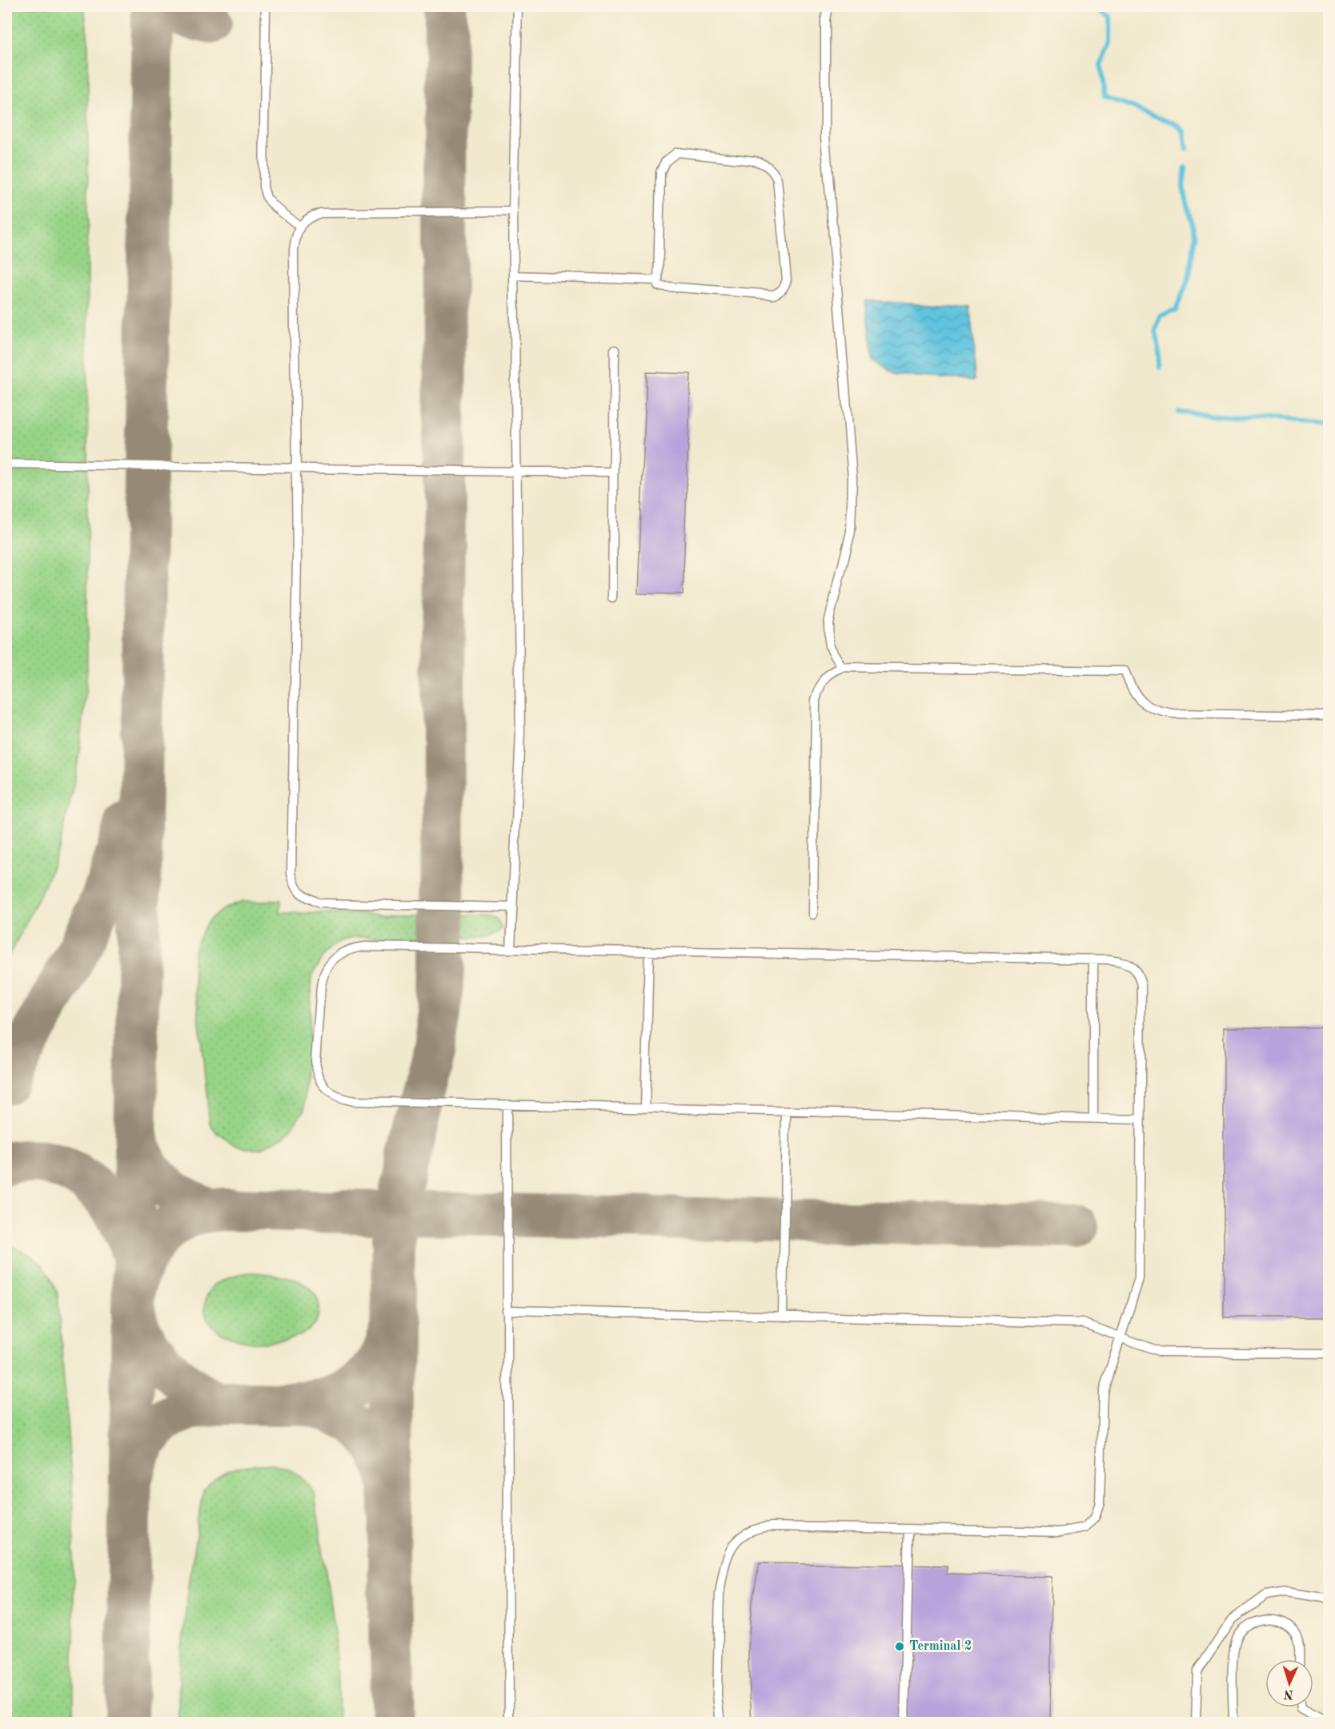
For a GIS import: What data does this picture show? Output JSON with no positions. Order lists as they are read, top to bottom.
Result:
{
  "places": ["Terminal 2"],
  "north": "bottom"
}
